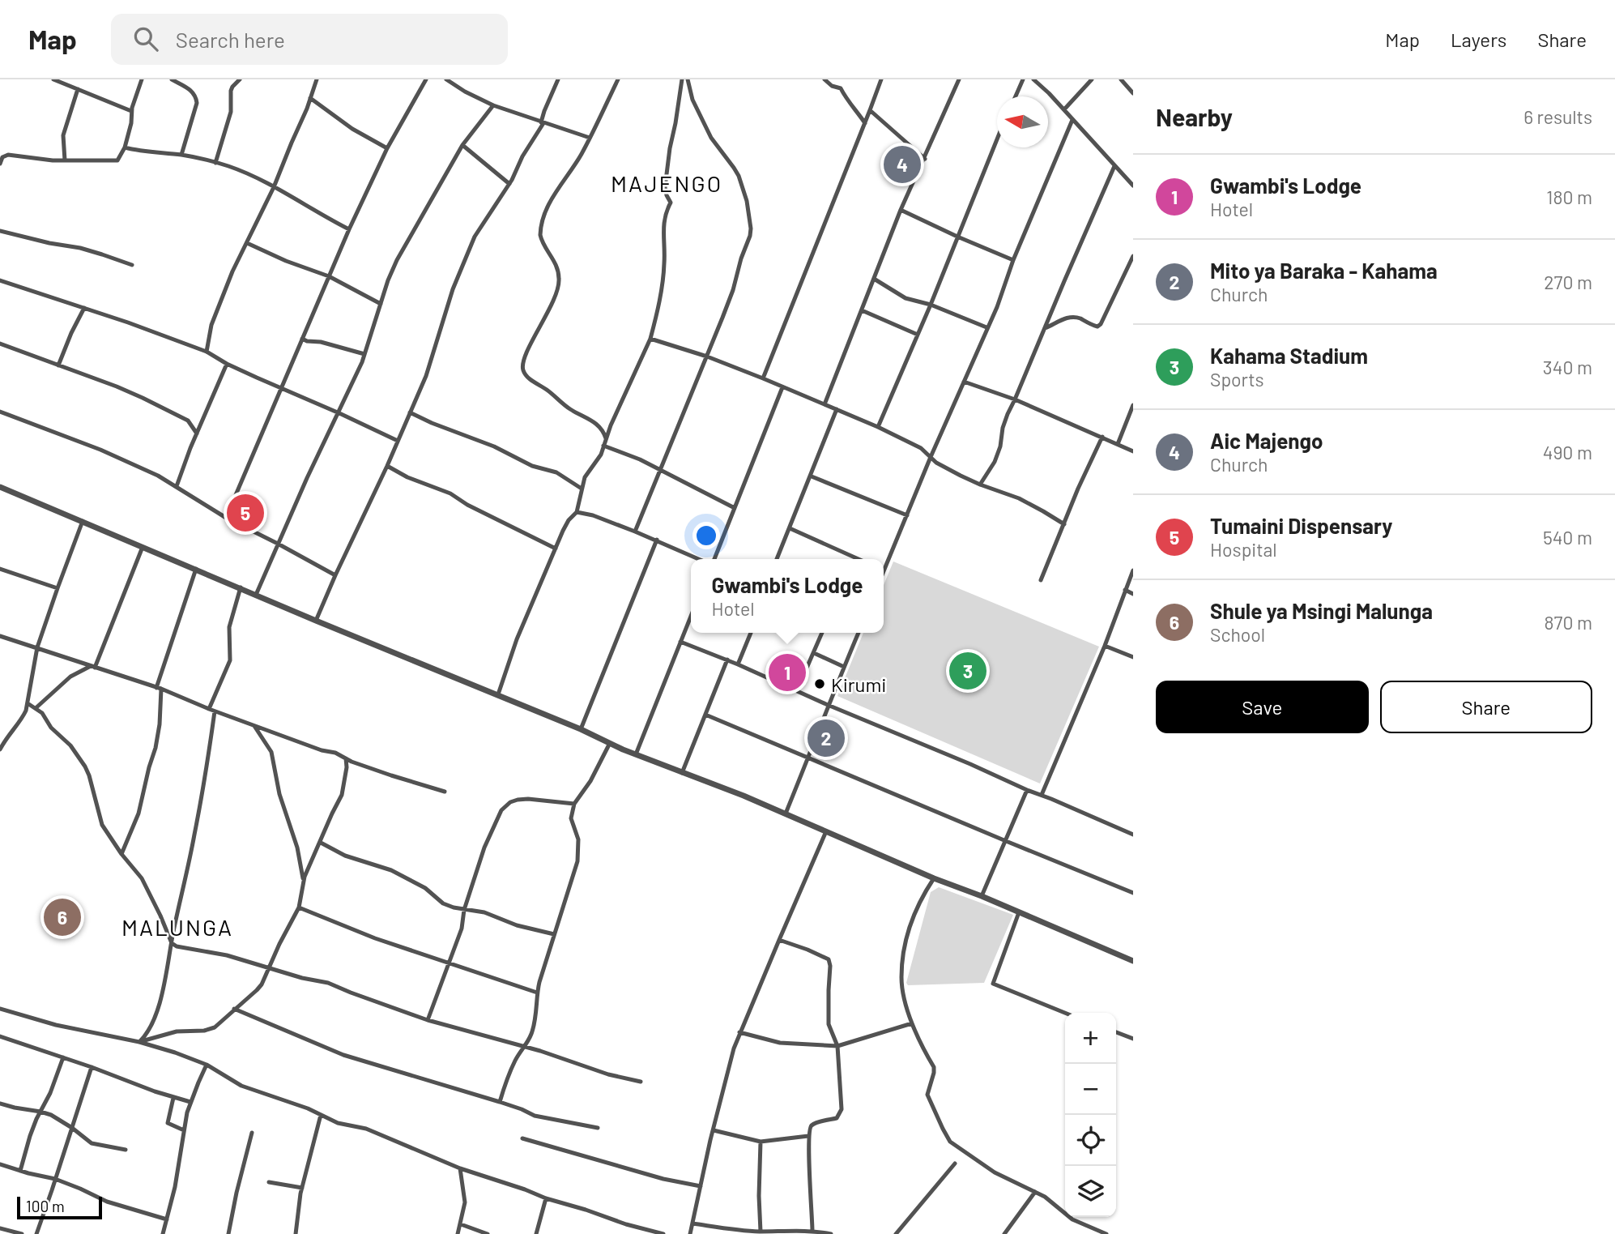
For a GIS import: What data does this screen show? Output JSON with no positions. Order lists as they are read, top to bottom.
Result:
{
  "districts": ["MAJENGO", "MALUNGA"],
  "places": ["Kirumi"],
  "scale_bar": "100 m",
  "north": "left",
  "page": {
    "header": "Map",
    "search": "Search here",
    "nav": ["Map", "Layers", "Share"],
    "heading": ["Nearby", "6 results"],
    "pins": [
      "4",
      "5",
      "3",
      "1",
      "2",
      "6"
    ],
    "list": [
      {
        "mark": "1",
        "name": "Gwambi's Lodge",
        "note": "Hotel",
        "value": "180 m"
      },
      {
        "mark": "2",
        "name": "Mito ya Baraka - Kahama",
        "note": "Church",
        "value": "270 m"
      },
      {
        "mark": "3",
        "name": "Kahama Stadium",
        "note": "Sports",
        "value": "340 m"
      },
      {
        "mark": "4",
        "name": "Aic Majengo",
        "note": "Church",
        "value": "490 m"
      },
      {
        "mark": "5",
        "name": "Tumaini Dispensary",
        "note": "Hospital",
        "value": "540 m"
      },
      {
        "mark": "6",
        "name": "Shule ya Msingi Malunga",
        "note": "School",
        "value": "870 m"
      }
    ],
    "popup": ["Gwambi's Lodge", "Hotel"],
    "buttons": ["Save", "Share"],
    "map_buttons": ["+", "−"],
    "scale": "100 m"
  }
}
